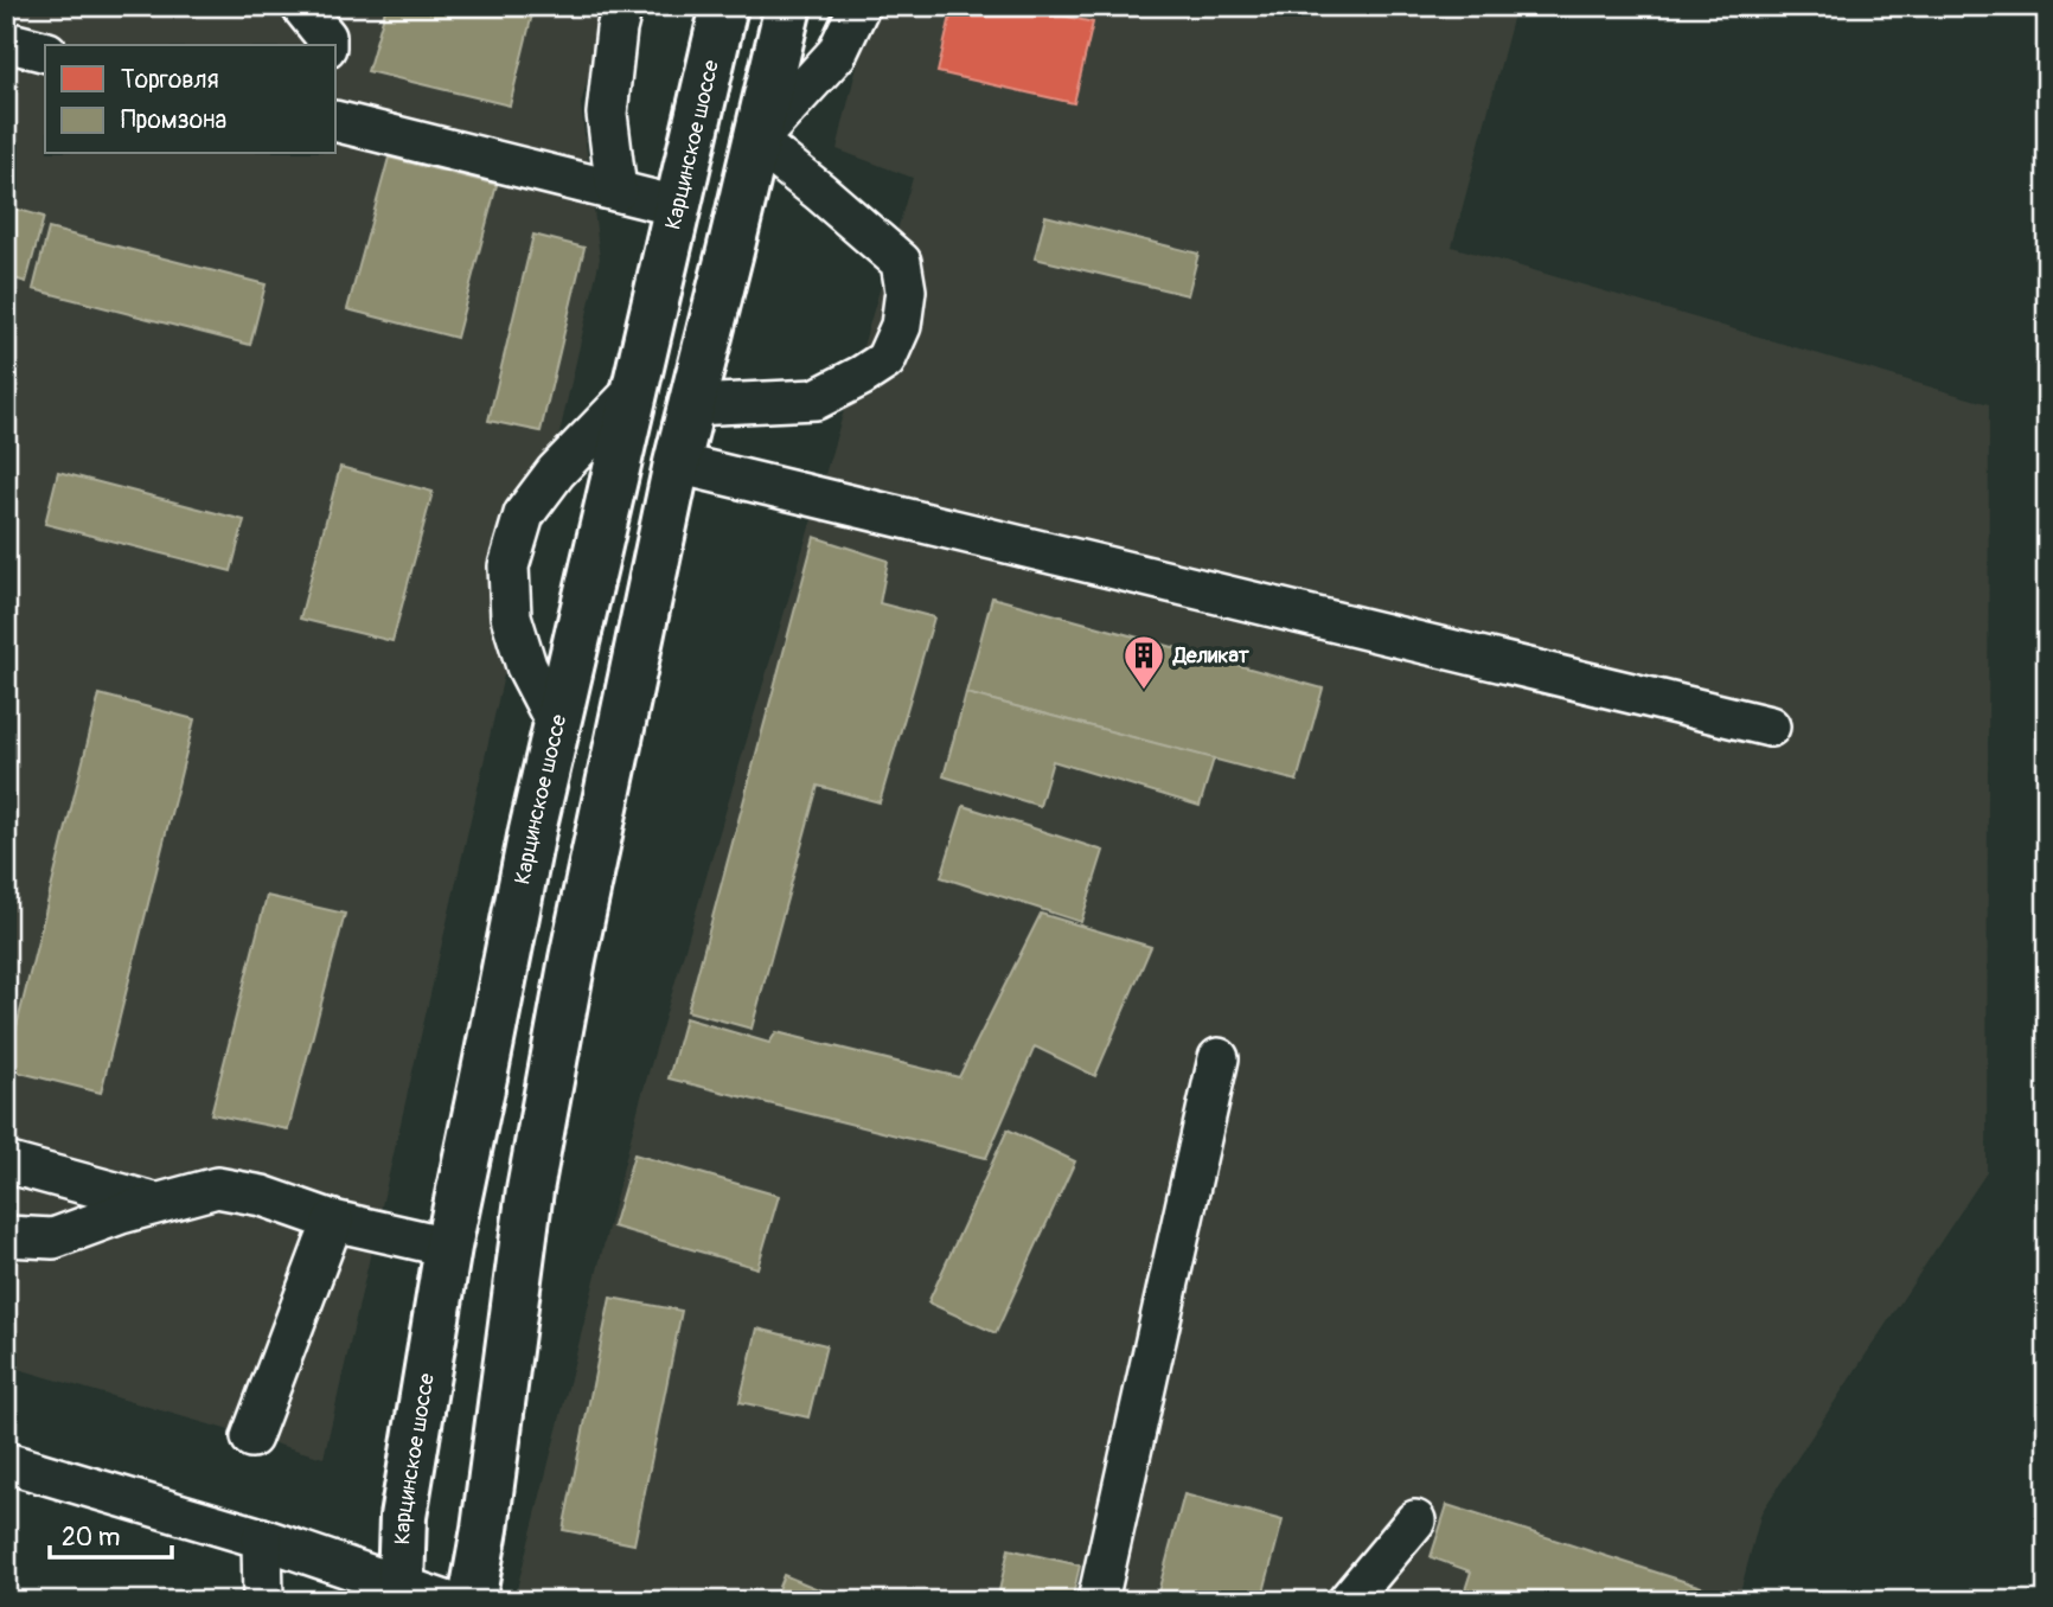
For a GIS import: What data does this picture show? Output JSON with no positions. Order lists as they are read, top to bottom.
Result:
{
  "streets": {
    "main road": ["Карцинское шоссе"]
  },
  "places": {
    "building": ["Деликат"]
  },
  "legend": ["Торговля", "Промзона"],
  "scale_bar": "20 m"
}
